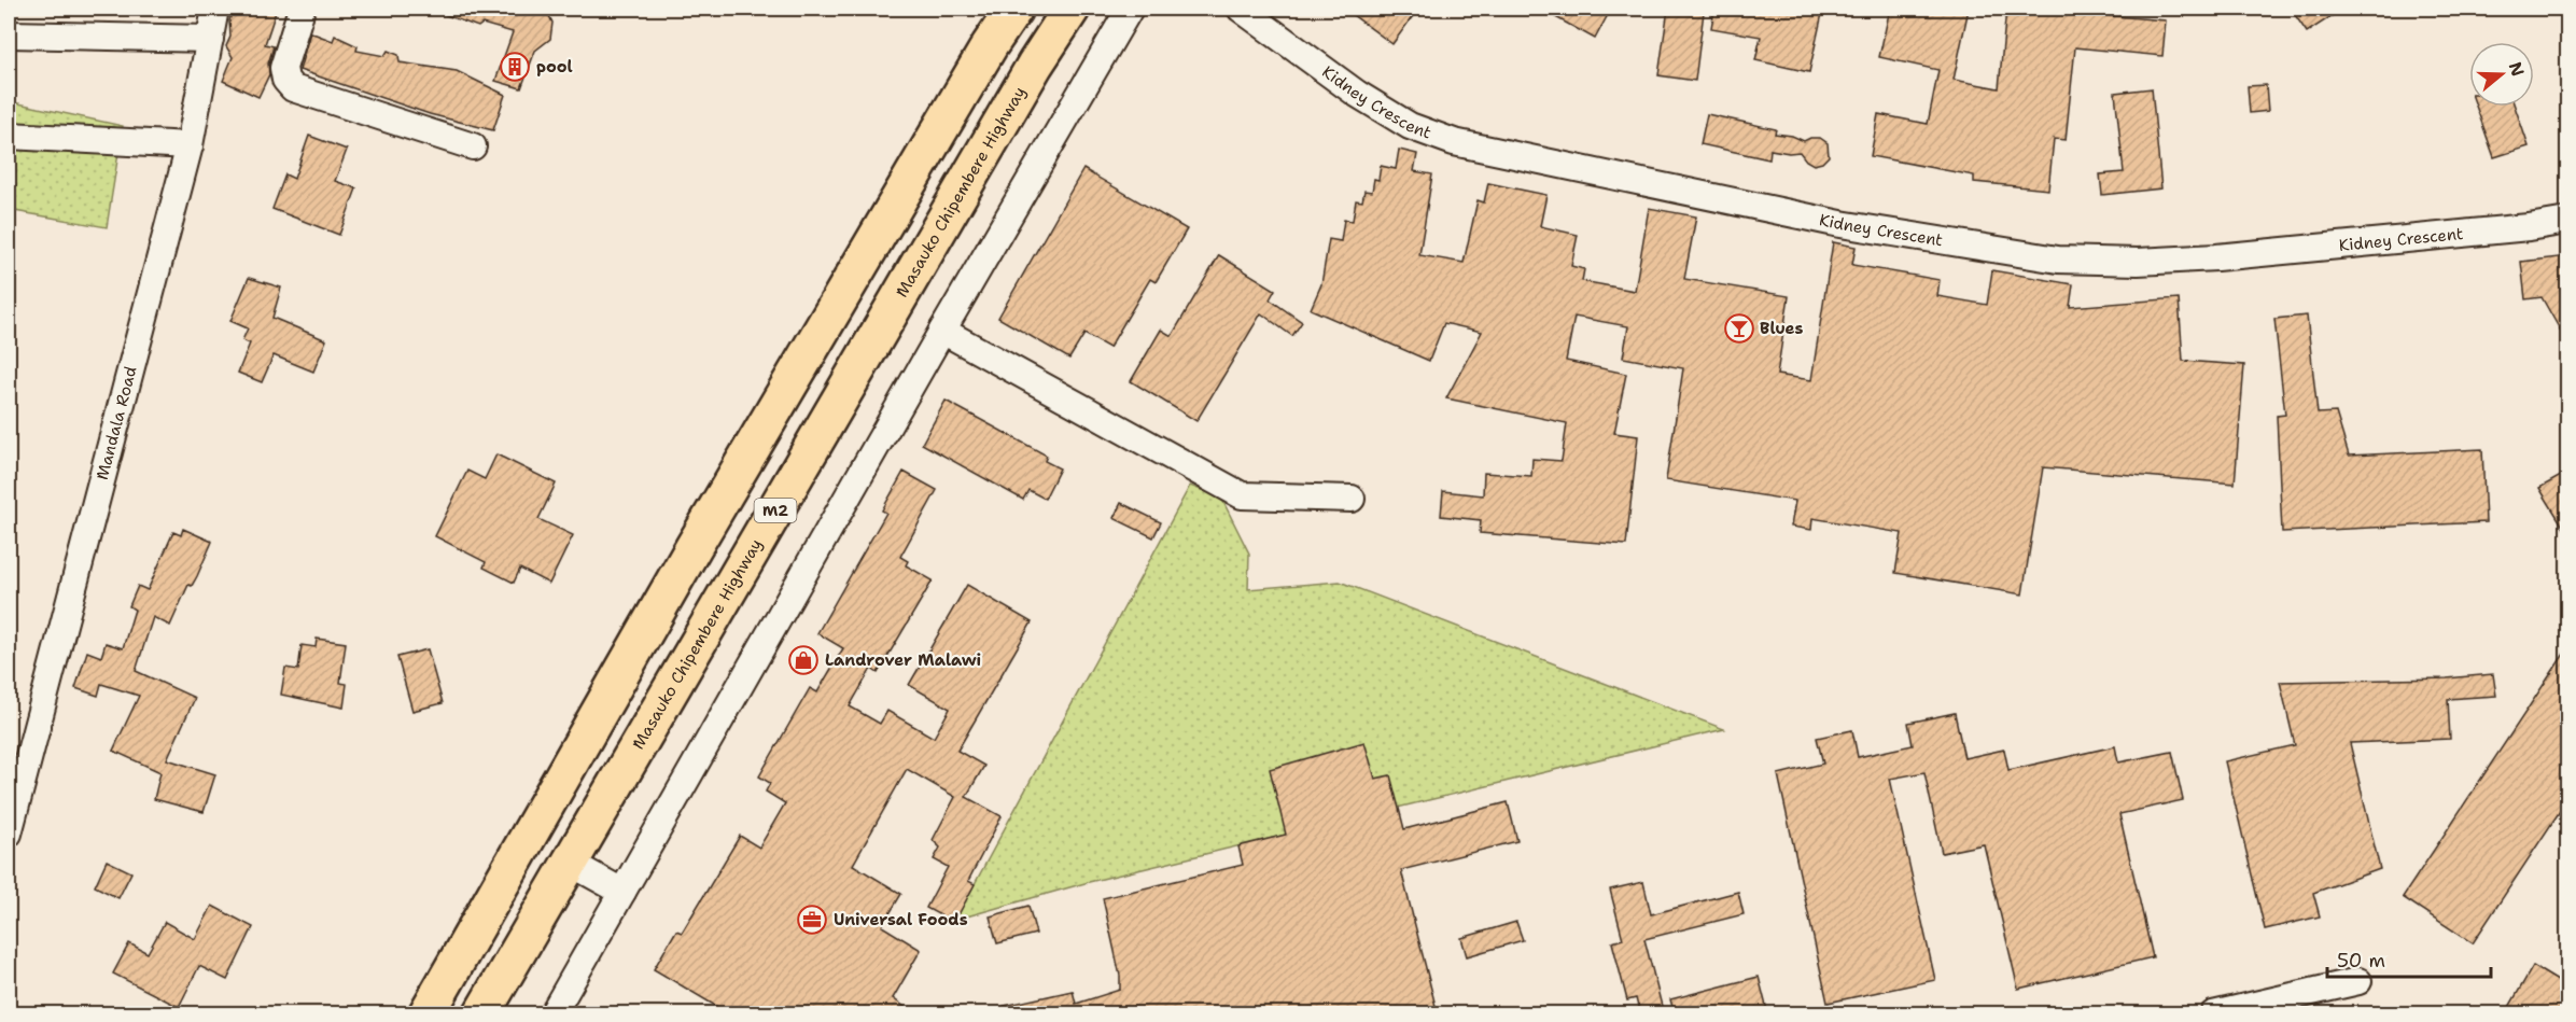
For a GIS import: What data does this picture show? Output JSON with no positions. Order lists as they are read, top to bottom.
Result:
{
  "streets": {
    "highway": ["Masauko Chipembere Highway", "M2"],
    "street": ["Kidney Crescent", "Mandala Road"]
  },
  "places": {
    "building": ["pool"],
    "bar": ["Blues"],
    "shop": ["Landrover Malawi"],
    "office": ["Universal Foods"]
  },
  "scale_bar": "50 m",
  "north": "right"
}
